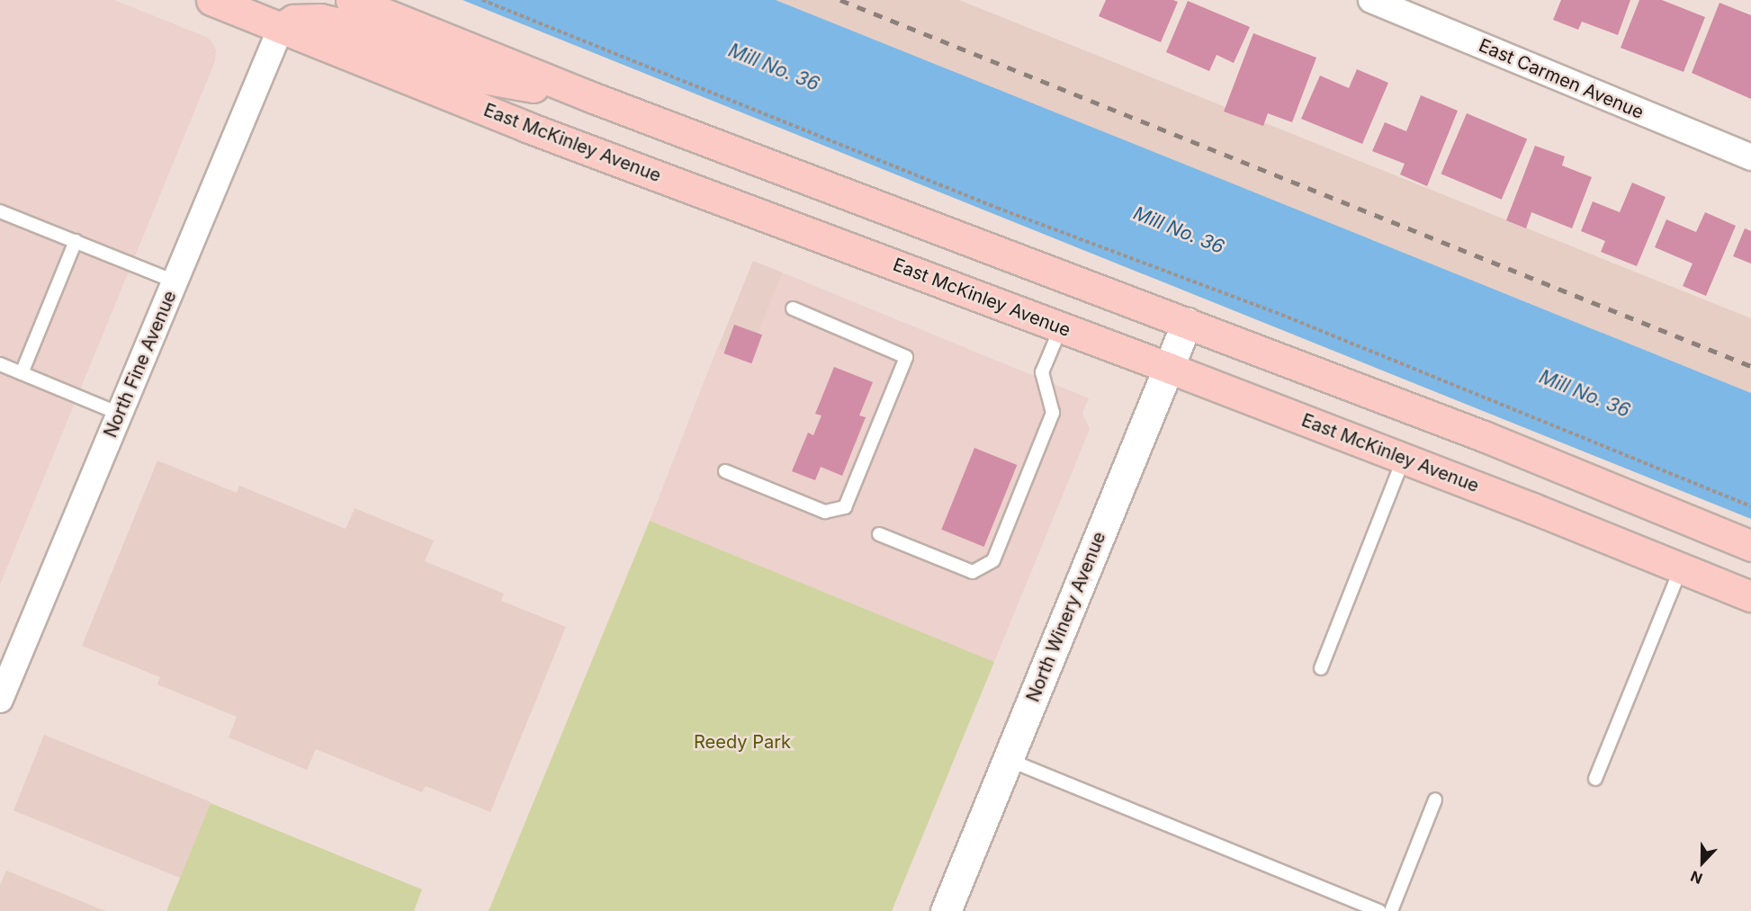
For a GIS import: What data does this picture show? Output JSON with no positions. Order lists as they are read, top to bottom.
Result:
{
  "streets": {
    "main road": ["East McKinley Avenue"],
    "street": ["East Carmen Avenue", "North Fine Avenue", "North Winery Avenue"]
  },
  "crossings": [
    ["East McKinley Avenue", "North Fine Avenue"],
    ["East McKinley Avenue", "North Winery Avenue"]
  ],
  "water": ["Mill No. 36"],
  "parks": ["Reedy Park"],
  "north": "bottom"
}
